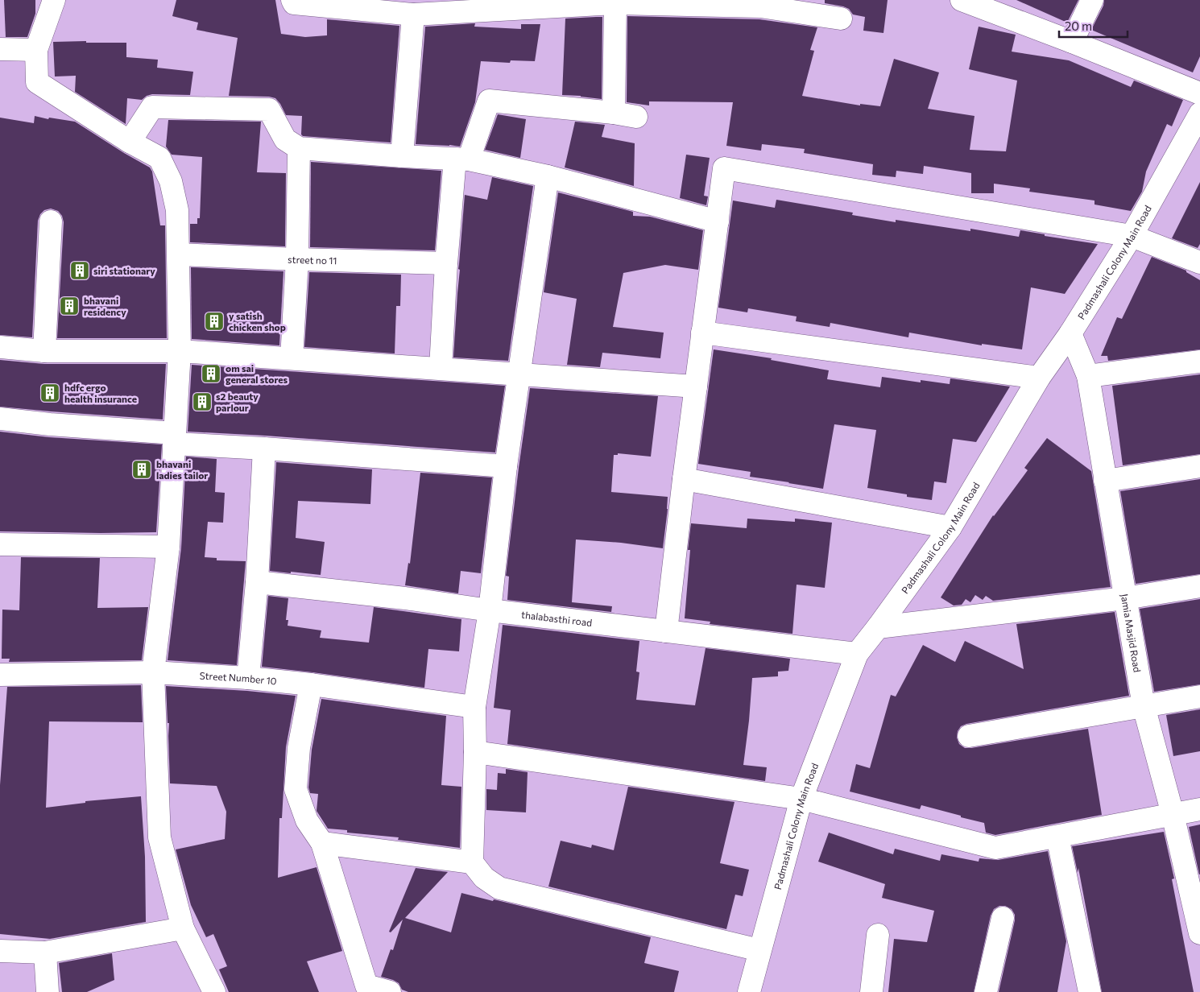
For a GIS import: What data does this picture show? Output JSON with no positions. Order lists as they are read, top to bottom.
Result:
{
  "streets": {
    "street": [
      "street no 11",
      "Padmashali Colony Main Road",
      "thalabasthi road",
      "Jamia Masjid Road",
      "Street Number 10"
    ]
  },
  "crossings": [
    ["Padmashali Colony Main Road", "thalabasthi road"],
    ["Padmashali Colony Main Road", "Jamia Masjid Road"]
  ],
  "places": {
    "building": [
      "siri stationary",
      "bhavani residency",
      "y satish chicken shop",
      "om sai general stores",
      "hdfc ergo health insurance",
      "s2 beauty parlour",
      "bhavani ladies tailor"
    ]
  },
  "scale_bar": "20 m"
}
